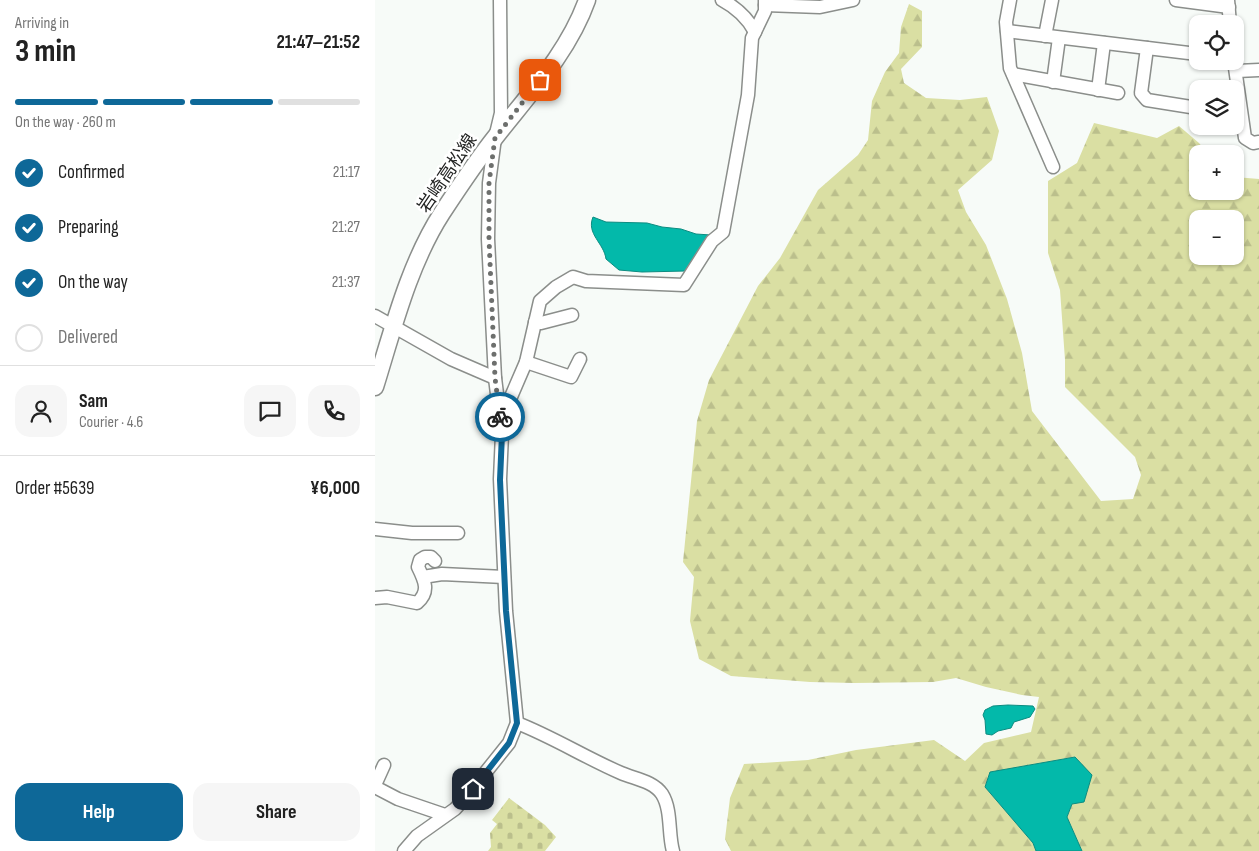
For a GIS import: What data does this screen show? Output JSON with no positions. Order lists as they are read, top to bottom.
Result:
{
  "streets": {
    "main road": ["岩崎高松線"]
  },
  "page": {
    "heading": ["3 min", "Arriving in", "21:47–21:52"],
    "panel": [
      "Sam",
      "Courier · 4.6",
      "Order #5639",
      "¥6,000"
    ],
    "map_buttons": ["+", "−"],
    "bar": "On the way · 260 m",
    "list": [
      ["Confirmed", "21:17"],
      ["Preparing", "21:27"],
      ["On the way", "21:37"],
      "Delivered"
    ],
    "buttons": ["Help", "Share"]
  }
}
